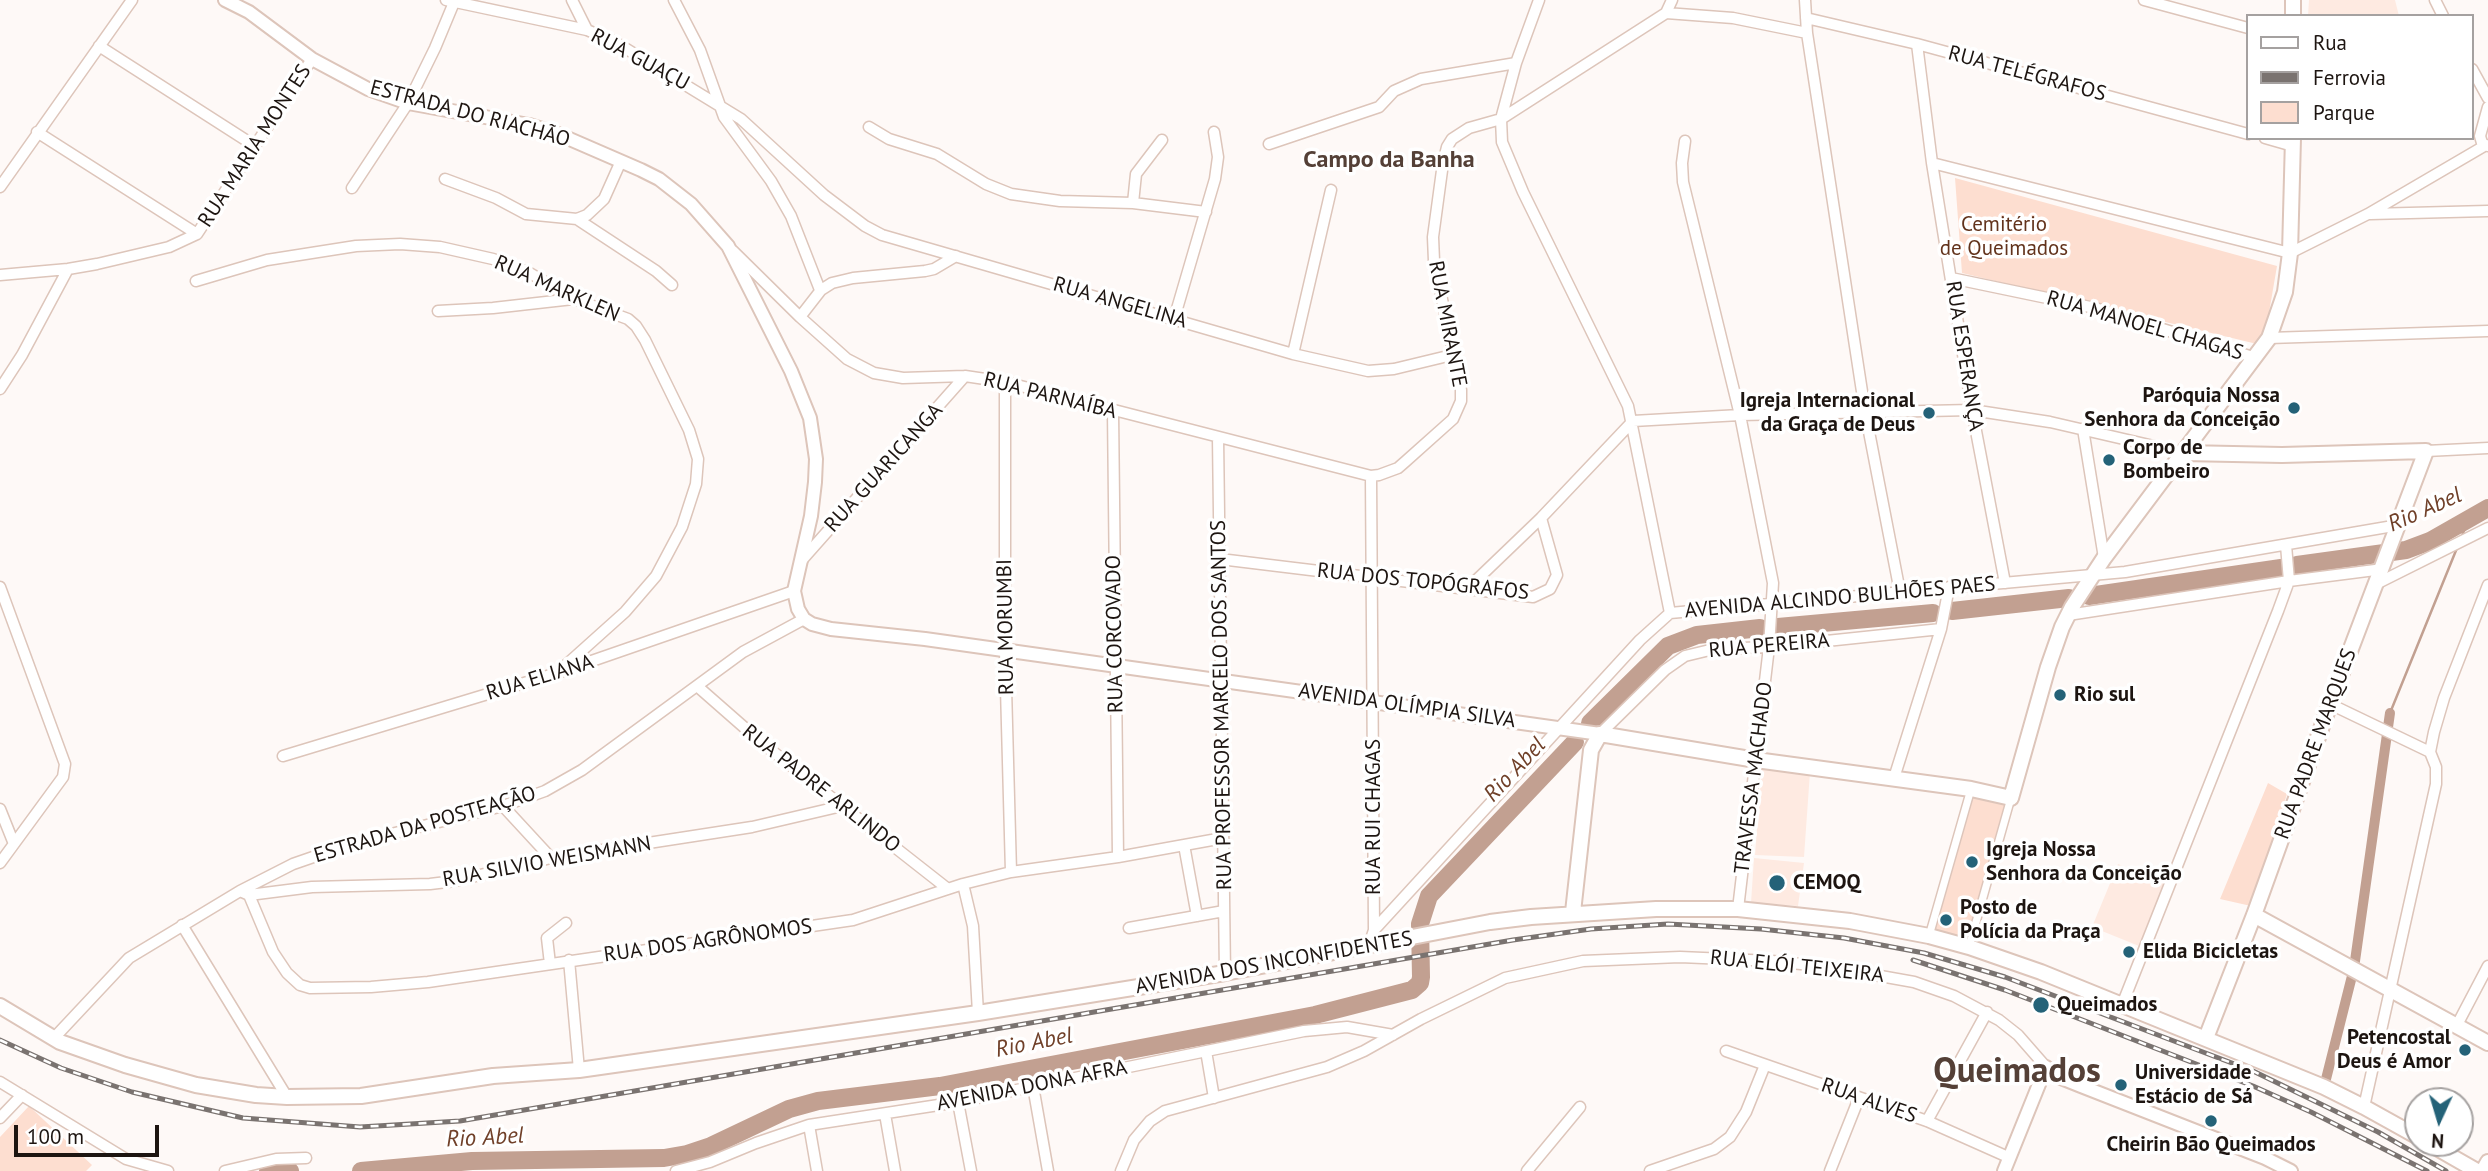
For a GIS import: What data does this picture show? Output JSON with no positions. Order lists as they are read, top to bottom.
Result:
{
  "streets": {
    "main road": [
      "RUA PEREIRA",
      "AVENIDA OLÍMPIA SILVA",
      "RUA PADRE MARQUES",
      "AVENIDA DOS INCONFIDENTES"
    ],
    "street": [
      "RUA GUAÇU",
      "RUA TELÉGRAFOS",
      "ESTRADA DO RIACHÃO",
      "RUA MARIA MONTES",
      "RUA MARKLEN",
      "RUA ANGELINA",
      "RUA MIRANTE",
      "RUA MANOEL CHAGAS",
      "RUA ESPERANÇA",
      "RUA PARNAÍBA",
      "RUA GUARICANGA",
      "RUA DOS TOPÓGRAFOS",
      "AVENIDA ALCINDO BULHÕES PAES",
      "RUA MORUMBI",
      "RUA CORCOVADO",
      "RUA ELIANA",
      "RUA PROFESSOR MARCELO DOS SANTOS",
      "TRAVESSA MACHADO",
      "RUA PADRE ARLINDO",
      "RUA RUI CHAGAS",
      "ESTRADA DA POSTEAÇÃO",
      "RUA SILVIO WEISMANN",
      "RUA DOS AGRÔNOMOS",
      "RUA ELÓI TEIXEIRA",
      "AVENIDA DONA AFRA",
      "RUA ALVES"
    ]
  },
  "crossings": [
    ["RUA GUAÇU", "RUA ANGELINA"],
    ["RUA TELÉGRAFOS", "RUA ESPERANÇA"],
    ["ESTRADA DO RIACHÃO", "RUA MARIA MONTES"],
    ["ESTRADA DO RIACHÃO", "RUA PARNAÍBA"],
    ["ESTRADA DO RIACHÃO", "RUA GUARICANGA"],
    ["ESTRADA DO RIACHÃO", "RUA ELIANA"],
    ["RUA MARKLEN", "RUA ELIANA"],
    ["RUA ANGELINA", "RUA MIRANTE"],
    ["RUA MIRANTE", "RUA PARNAÍBA"],
    ["RUA MIRANTE", "RUA RUI CHAGAS"],
    ["RUA MANOEL CHAGAS", "RUA ESPERANÇA"],
    ["RUA ESPERANÇA", "AVENIDA ALCINDO BULHÕES PAES"],
    ["RUA PARNAÍBA", "RUA GUARICANGA"],
    ["RUA PARNAÍBA", "RUA MORUMBI"],
    ["RUA PARNAÍBA", "RUA CORCOVADO"],
    ["RUA PARNAÍBA", "RUA PROFESSOR MARCELO DOS SANTOS"],
    ["RUA PARNAÍBA", "RUA RUI CHAGAS"],
    ["RUA DOS TOPÓGRAFOS", "RUA PROFESSOR MARCELO DOS SANTOS"],
    ["RUA DOS TOPÓGRAFOS", "RUA RUI CHAGAS"],
    ["AVENIDA ALCINDO BULHÕES PAES", "AVENIDA OLÍMPIA SILVA"],
    ["AVENIDA ALCINDO BULHÕES PAES", "RUA PADRE MARQUES"],
    ["AVENIDA ALCINDO BULHÕES PAES", "TRAVESSA MACHADO"],
    ["AVENIDA ALCINDO BULHÕES PAES", "RUA RUI CHAGAS"],
    ["RUA MORUMBI", "AVENIDA OLÍMPIA SILVA"],
    ["RUA MORUMBI", "RUA DOS AGRÔNOMOS"],
    ["RUA CORCOVADO", "AVENIDA OLÍMPIA SILVA"],
    ["RUA CORCOVADO", "RUA DOS AGRÔNOMOS"],
    ["RUA PEREIRA", "AVENIDA OLÍMPIA SILVA"],
    ["RUA PEREIRA", "TRAVESSA MACHADO"],
    ["RUA PEREIRA", "AVENIDA DOS INCONFIDENTES"],
    ["RUA PROFESSOR MARCELO DOS SANTOS", "AVENIDA OLÍMPIA SILVA"],
    ["RUA PROFESSOR MARCELO DOS SANTOS", "RUA DOS AGRÔNOMOS"],
    ["RUA PROFESSOR MARCELO DOS SANTOS", "AVENIDA DOS INCONFIDENTES"],
    ["AVENIDA OLÍMPIA SILVA", "TRAVESSA MACHADO"],
    ["AVENIDA OLÍMPIA SILVA", "RUA RUI CHAGAS"],
    ["AVENIDA OLÍMPIA SILVA", "ESTRADA DA POSTEAÇÃO"],
    ["RUA PADRE MARQUES", "AVENIDA DOS INCONFIDENTES"],
    ["TRAVESSA MACHADO", "AVENIDA DOS INCONFIDENTES"],
    ["RUA PADRE ARLINDO", "ESTRADA DA POSTEAÇÃO"],
    ["RUA PADRE ARLINDO", "RUA SILVIO WEISMANN"],
    ["RUA PADRE ARLINDO", "RUA DOS AGRÔNOMOS"],
    ["RUA RUI CHAGAS", "AVENIDA DOS INCONFIDENTES"],
    ["ESTRADA DA POSTEAÇÃO", "RUA SILVIO WEISMANN"],
    ["ESTRADA DA POSTEAÇÃO", "RUA DOS AGRÔNOMOS"],
    ["ESTRADA DA POSTEAÇÃO", "AVENIDA DOS INCONFIDENTES"],
    ["RUA SILVIO WEISMANN", "RUA DOS AGRÔNOMOS"],
    ["RUA ELÓI TEIXEIRA", "AVENIDA DONA AFRA"]
  ],
  "districts": ["Campo da Banha", "Queimados"],
  "water": ["Rio Abel"],
  "parks": ["Cemitério de Queimados"],
  "places": [
    "Paróquia Nossa Senhora da Conceição",
    "Igreja Internacional da Graça de Deus",
    "Corpo de Bombeiro",
    "Rio sul",
    "Igreja Nossa Senhora da Conceição",
    "CEMOQ",
    "Posto de Polícia da Praça",
    "Elida Bicicletas",
    "Queimados",
    "Petencostal Deus é Amor",
    "Universidade Estácio de Sá",
    "Cheirin Bão Queimados"
  ],
  "legend": ["Rua", "Ferrovia", "Parque"],
  "scale_bar": "100 m",
  "north": "bottom"
}
